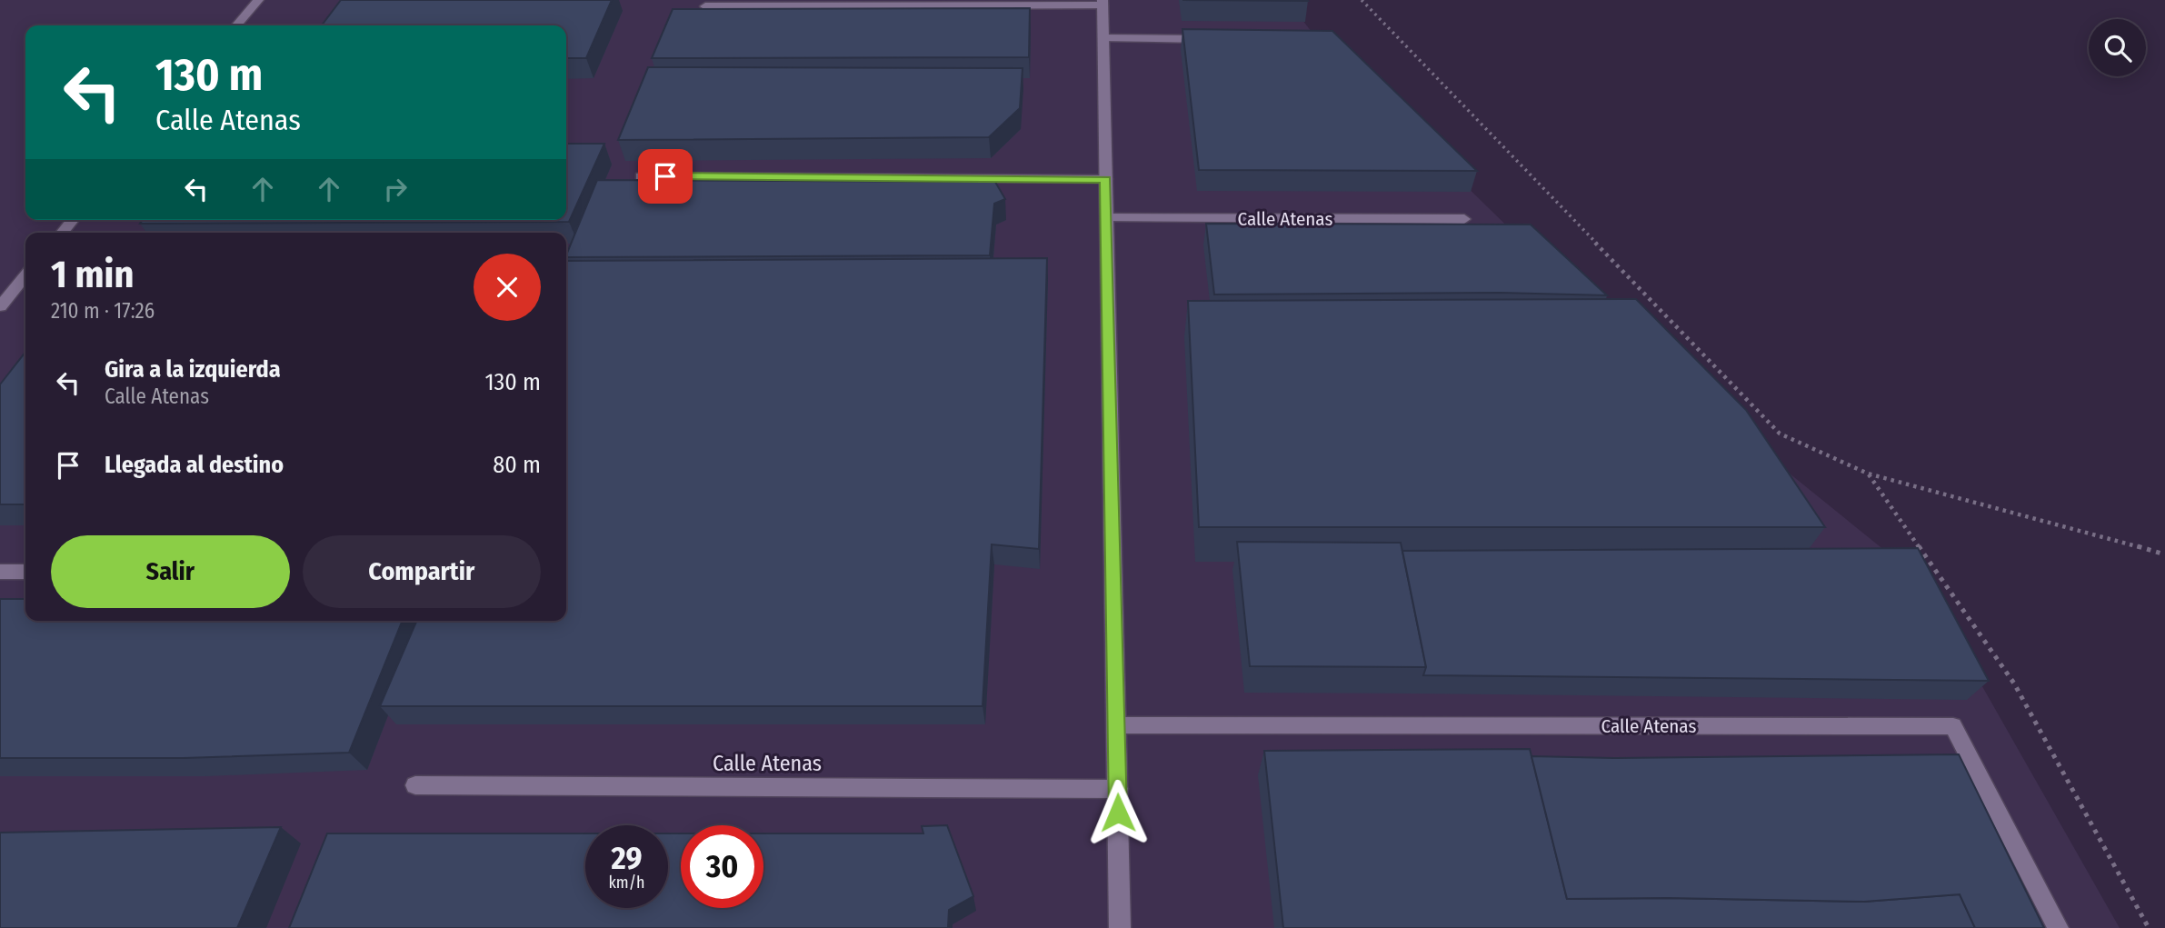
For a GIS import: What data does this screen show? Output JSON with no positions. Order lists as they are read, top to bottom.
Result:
{
  "streets": {
    "street": ["Calle Atenas"]
  },
  "page": {
    "turn": ["130 m", "Calle Atenas"],
    "heading": ["1 min", "210 m · 17:26"],
    "list": [
      {
        "name": "Gira a la izquierda",
        "note": "Calle Atenas",
        "value": "130 m"
      },
      {
        "name": "Llegada al destino",
        "value": "80 m"
      }
    ],
    "buttons": ["Salir", "Compartir"],
    "speed": "29 km/h",
    "limit": "30"
  }
}
